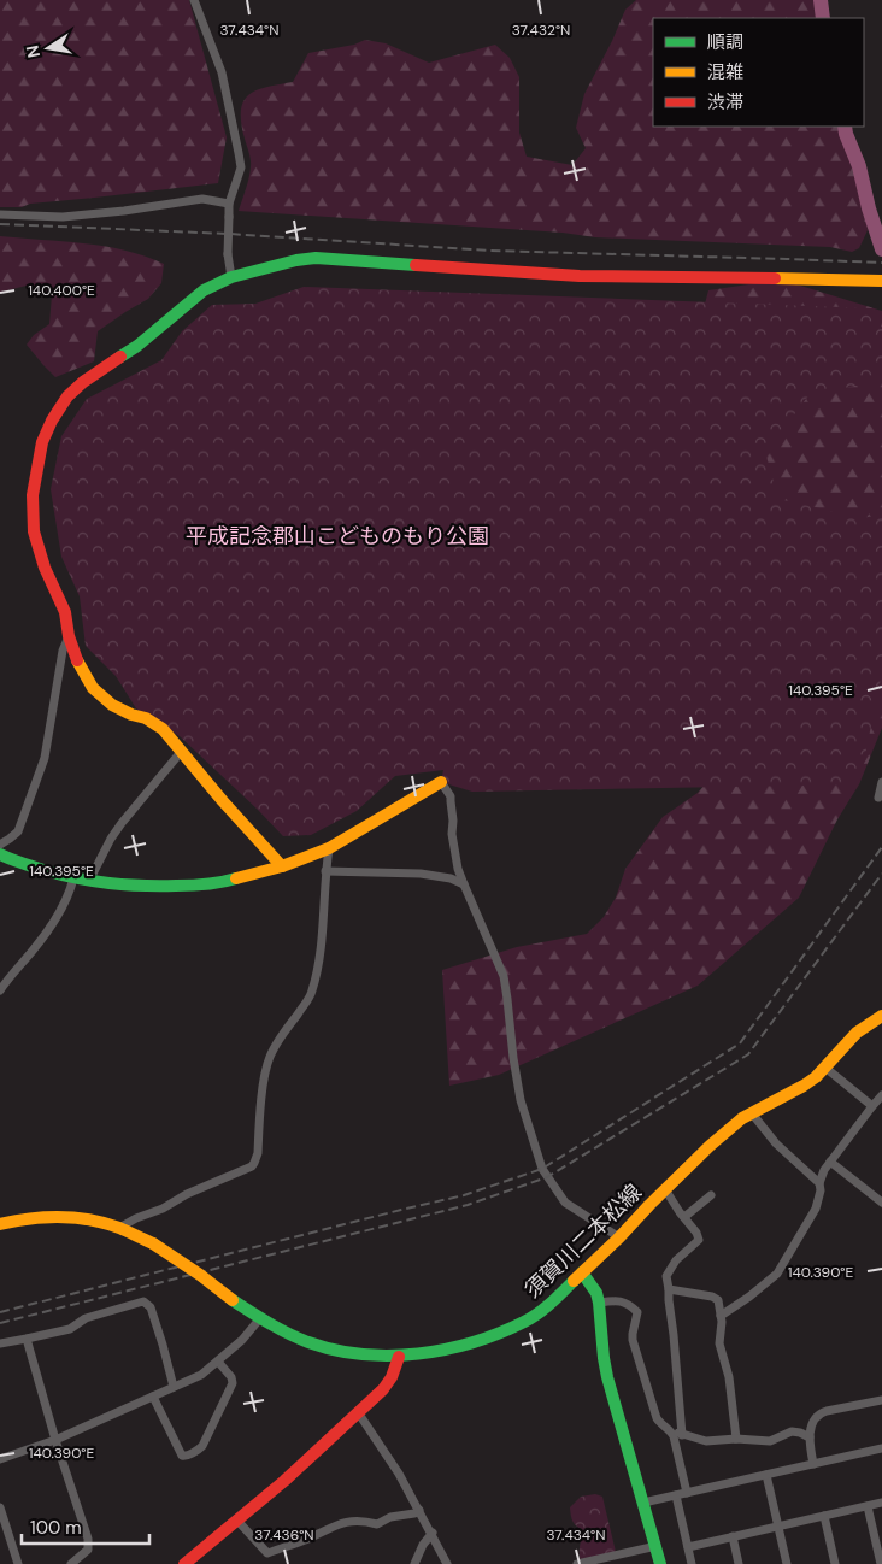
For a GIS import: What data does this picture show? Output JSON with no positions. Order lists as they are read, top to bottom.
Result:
{
  "streets": {
    "street": ["須賀川二本松線"]
  },
  "parks": ["平成記念郡山こどものもり公園"],
  "legend": ["順調", "混雑", "渋滞"],
  "scale_bar": "100 m",
  "north": "left",
  "coordinates": [
    "37.434°N",
    "37.432°N",
    "140.400°E",
    "140.395°E",
    "140.390°E",
    "37.436°N"
  ]
}
